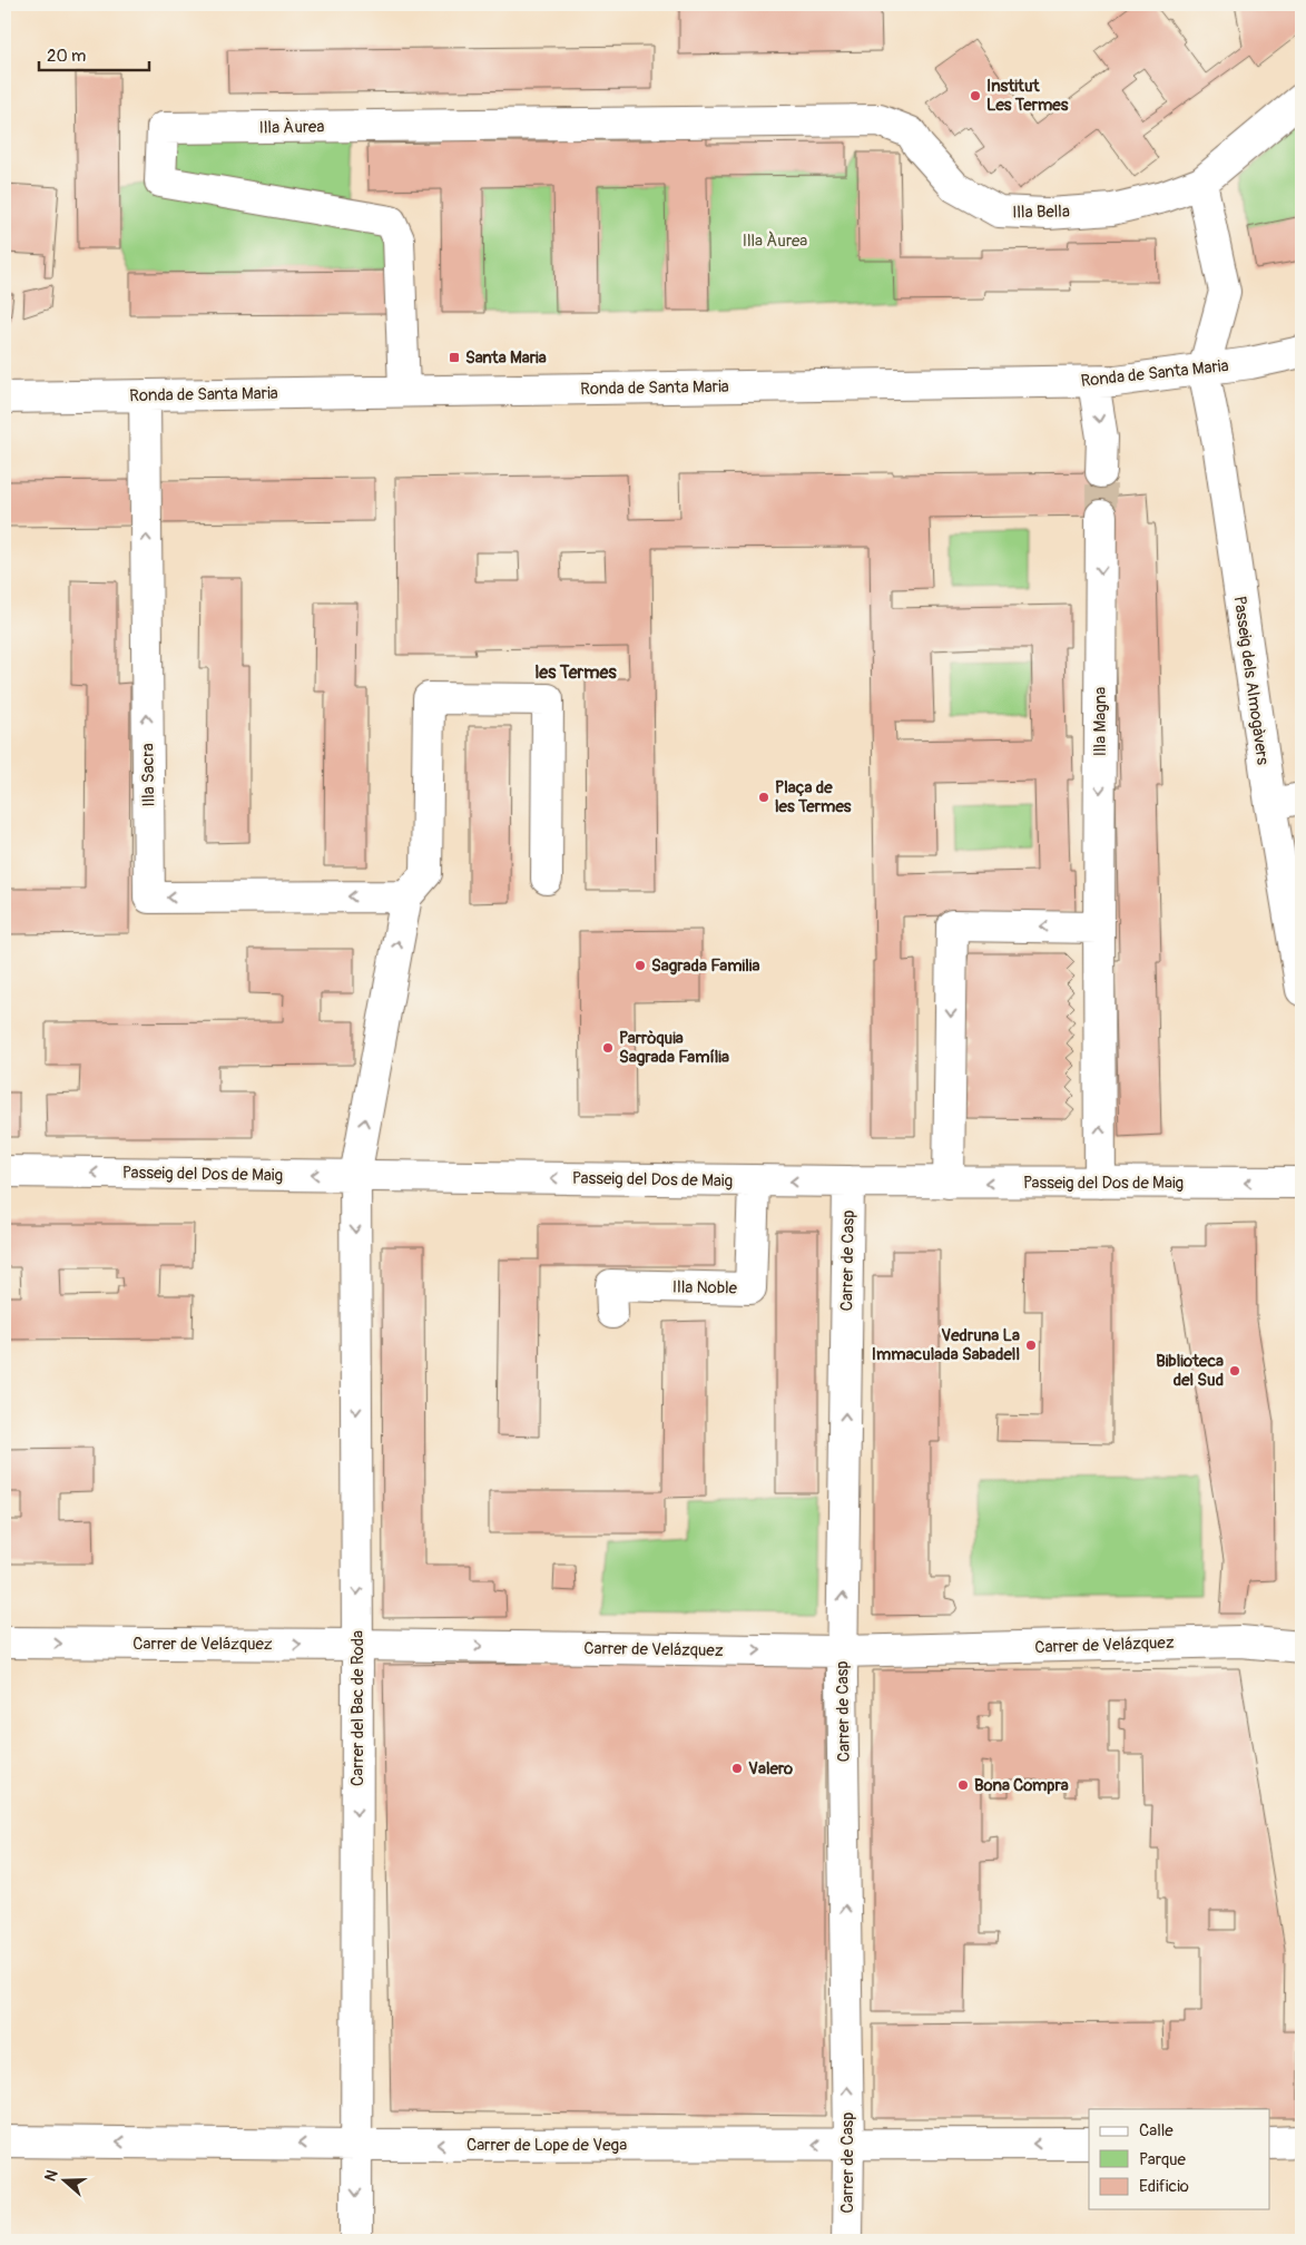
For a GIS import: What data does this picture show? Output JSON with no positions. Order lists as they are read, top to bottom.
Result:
{
  "streets": {
    "street": [
      "Illa Àurea",
      "Illa Bella",
      "Ronda de Santa Maria",
      "Passeig dels Almogàvers",
      "Illa Magna",
      "Illa Sacra",
      "Passeig del Dos de Maig",
      "Carrer de Casp",
      "Illa Noble",
      "Carrer de Velázquez",
      "Carrer del Bac de Roda",
      "Carrer de Lope de Vega"
    ]
  },
  "crossings": [
    ["Illa Àurea", "Illa Bella"],
    ["Illa Àurea", "Ronda de Santa Maria"],
    ["Ronda de Santa Maria", "Passeig dels Almogàvers"],
    ["Ronda de Santa Maria", "Illa Sacra"],
    ["Illa Magna", "Passeig del Dos de Maig"],
    ["Passeig del Dos de Maig", "Carrer de Casp"],
    ["Passeig del Dos de Maig", "Illa Noble"],
    ["Passeig del Dos de Maig", "Carrer del Bac de Roda"],
    ["Carrer de Casp", "Carrer de Velázquez"],
    ["Carrer de Casp", "Carrer de Lope de Vega"],
    ["Carrer de Velázquez", "Carrer del Bac de Roda"],
    ["Carrer del Bac de Roda", "Carrer de Lope de Vega"]
  ],
  "one_way": [
    "Passeig del Dos de Maig",
    "Carrer de Casp",
    "Carrer de Velázquez",
    "Carrer del Bac de Roda",
    "Carrer de Lope de Vega"
  ],
  "districts": ["les Termes"],
  "parks": ["Illa Àurea"],
  "places": {
    "other": [
      "Institut Les Termes",
      "Plaça de les Termes",
      "Sagrada Familia",
      "Parròquia Sagrada Família",
      "Vedruna La Immaculada Sabadell",
      "Biblioteca del Sud",
      "Valero",
      "Bona Compra"
    ],
    "transit": ["Santa Maria"]
  },
  "legend": ["Calle", "Parque", "Edificio"],
  "scale_bar": "20 m",
  "north": "left"
}
